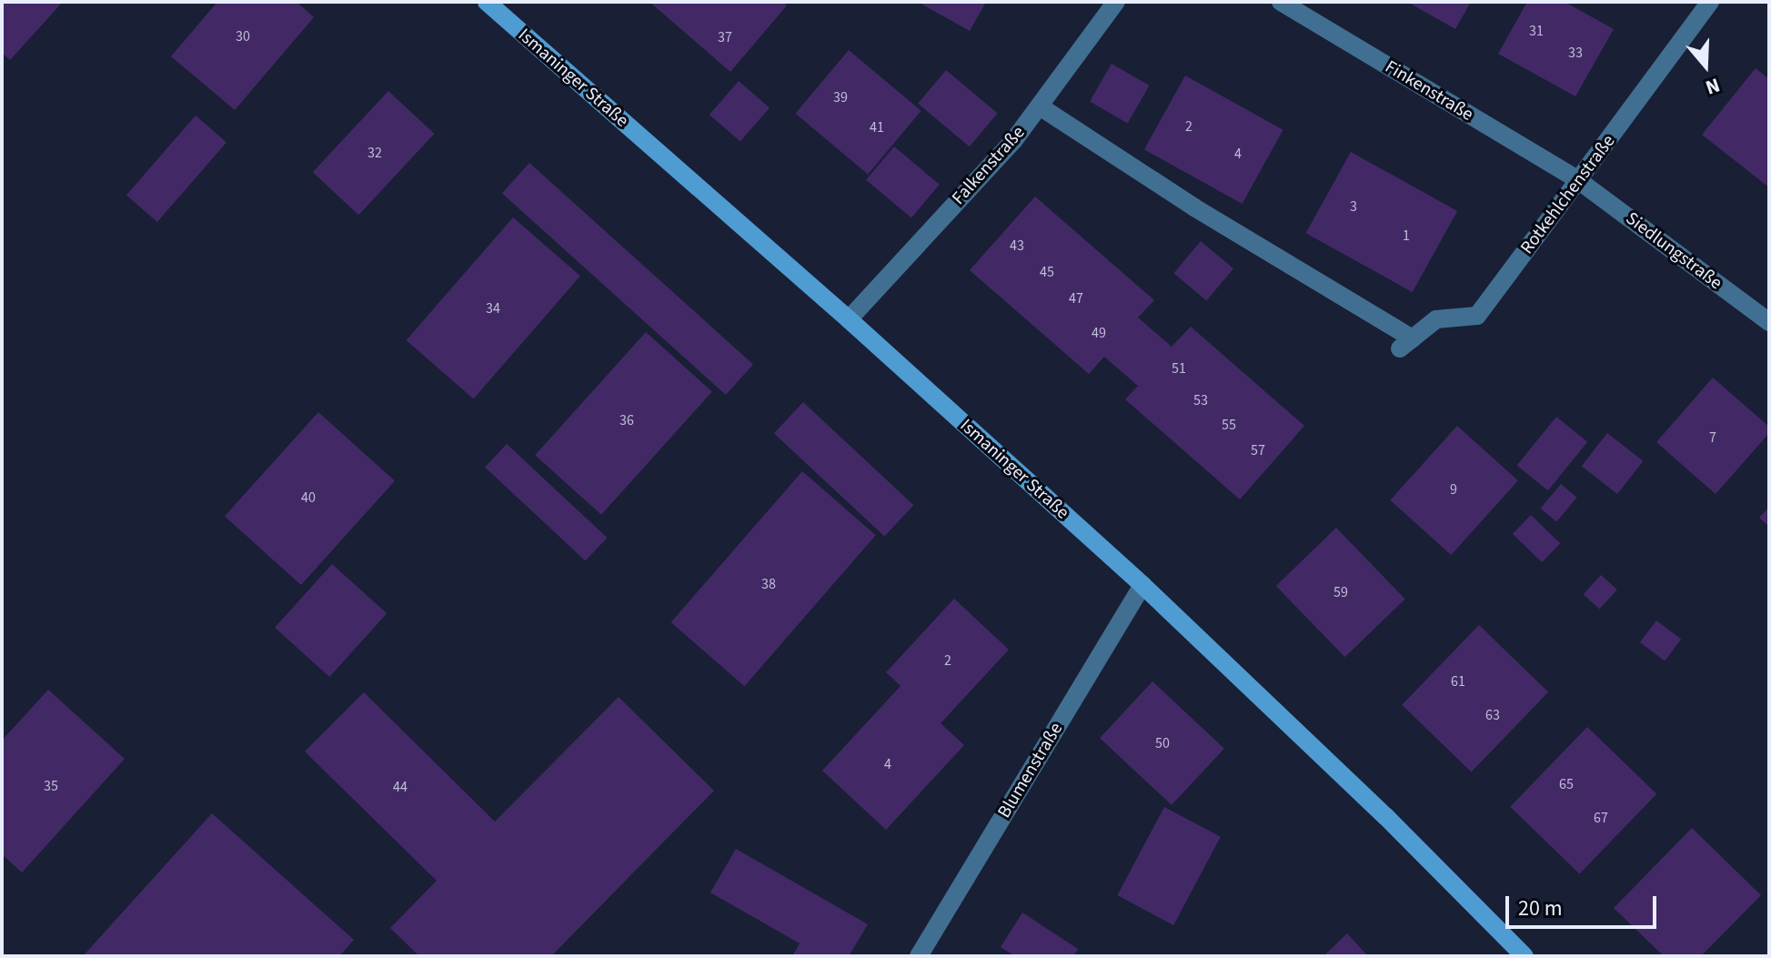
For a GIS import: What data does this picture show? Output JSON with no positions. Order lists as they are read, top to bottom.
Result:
{
  "streets": {
    "main road": ["Ismaninger Straße"],
    "street": [
      "Finkenstraße",
      "Falkenstraße",
      "Rotkehlchenstraße",
      "Siedlungstraße",
      "Blumenstraße"
    ]
  },
  "crossings": [
    ["Ismaninger Straße", "Falkenstraße"],
    ["Ismaninger Straße", "Blumenstraße"],
    ["Finkenstraße", "Rotkehlchenstraße"],
    ["Finkenstraße", "Siedlungstraße"],
    ["Falkenstraße", "Rotkehlchenstraße"],
    ["Rotkehlchenstraße", "Siedlungstraße"]
  ],
  "house_numbers": [
    "31",
    "30",
    "37",
    "33",
    "39",
    "2",
    "41",
    "32",
    "4",
    "3",
    "1",
    "43",
    "45",
    "47",
    "34",
    "49",
    "51",
    "53",
    "36",
    "55",
    "7",
    "57",
    "9",
    "40",
    "38",
    "59",
    "2",
    "61",
    "63",
    "50",
    "4",
    "65",
    "35",
    "44",
    "67"
  ],
  "scale_bar": "20 m",
  "north": "bottom"
}
